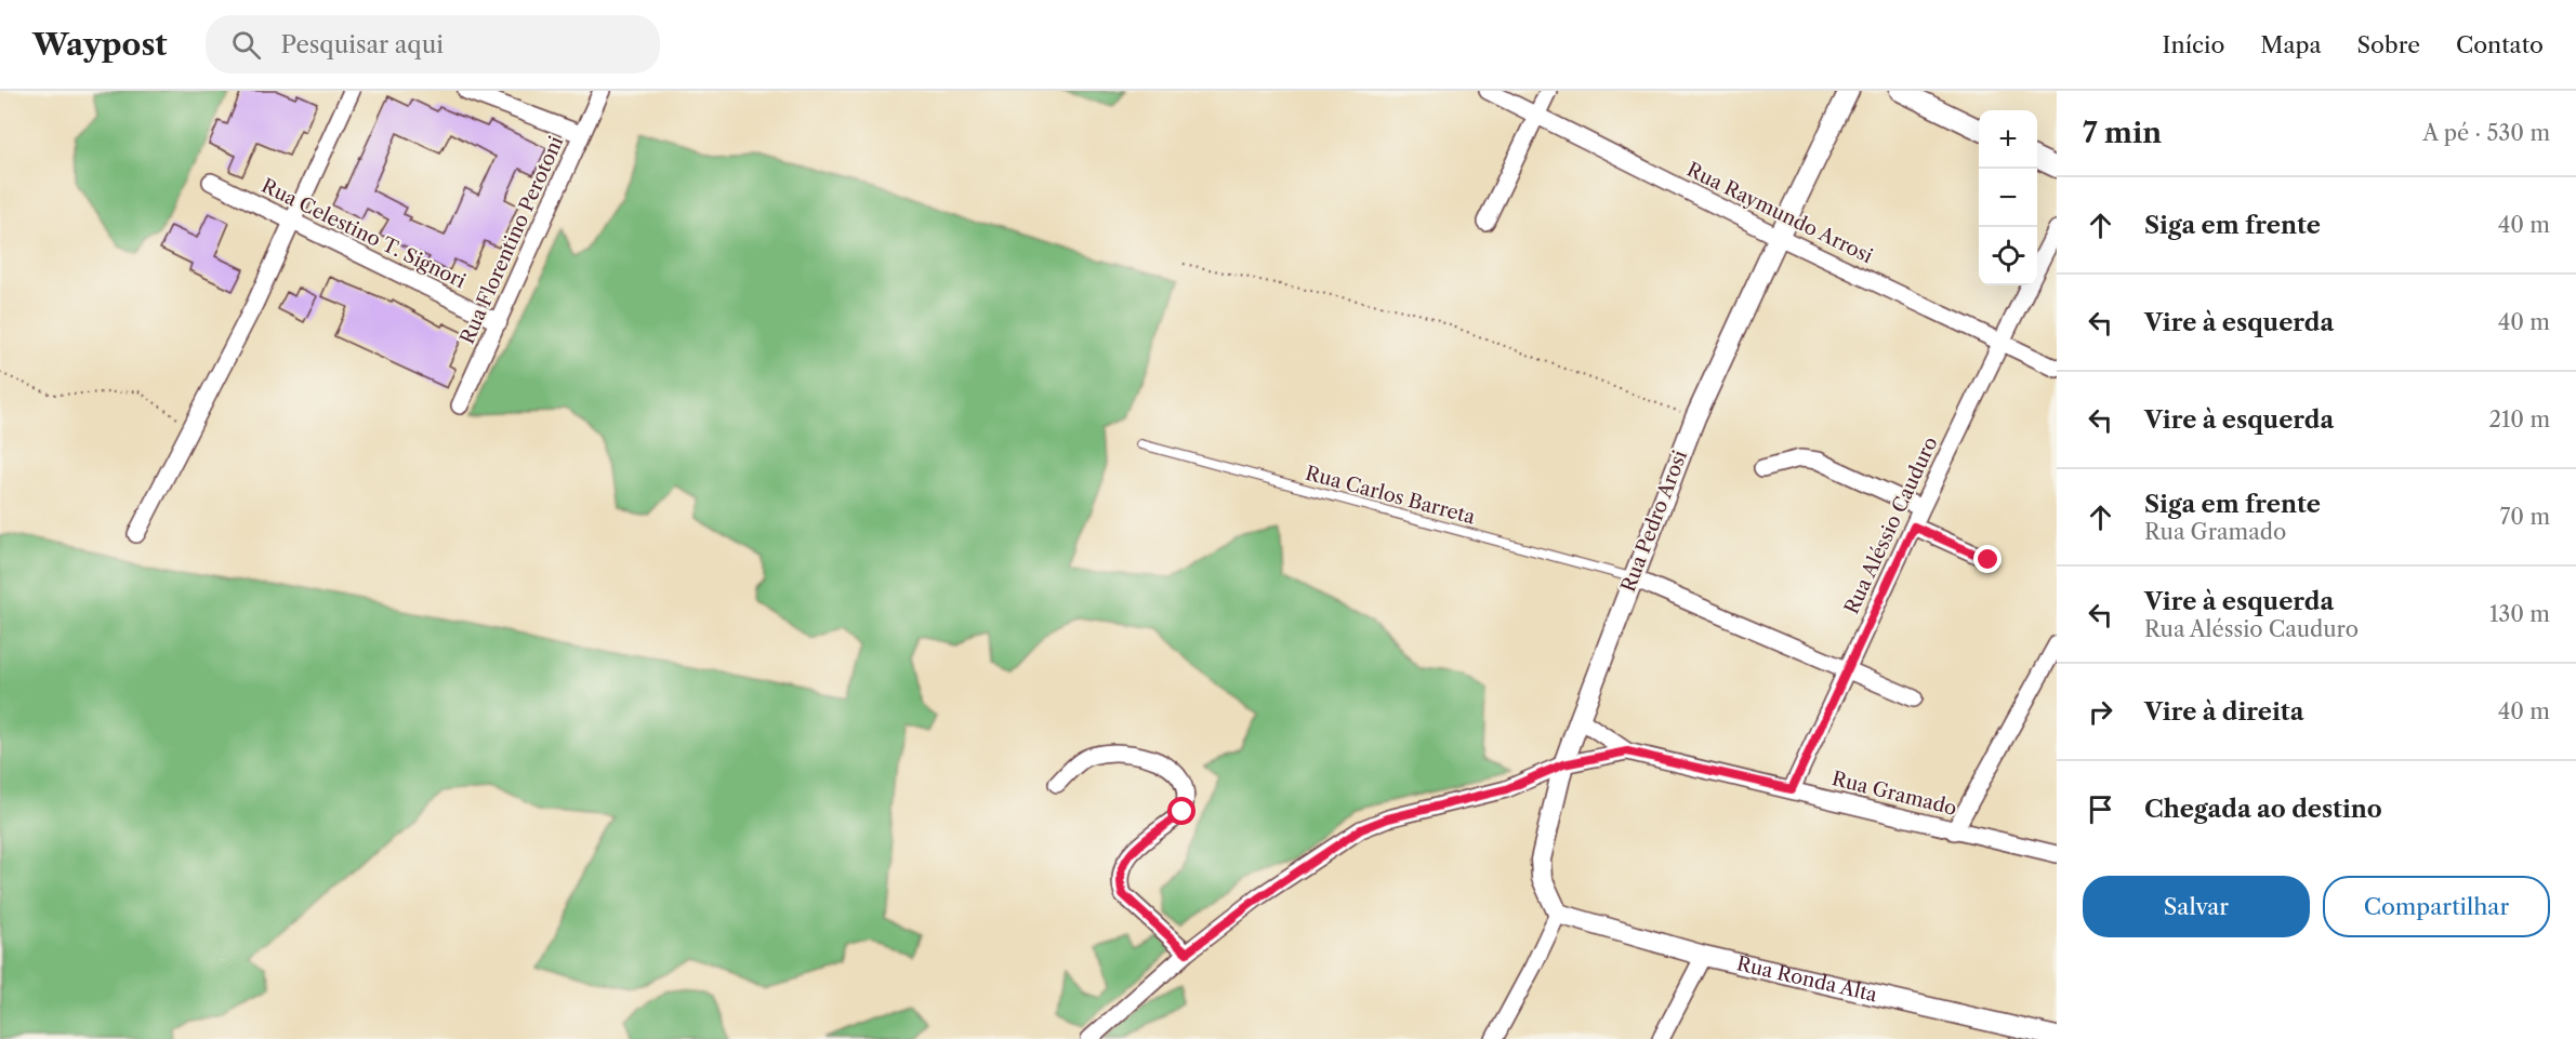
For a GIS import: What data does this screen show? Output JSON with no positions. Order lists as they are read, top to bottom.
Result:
{
  "streets": {
    "street": [
      "Rua Raymundo Arrosi",
      "Rua Celestino T. Signori",
      "Rua Florentino Perotoni",
      "Rua Pedro Arosi",
      "Rua Aléssio Cauduro",
      "Rua Gramado",
      "Rua Ronda Alta"
    ],
    "lane": ["Rua Carlos Barreta"]
  },
  "crossings": [
    ["Rua Raymundo Arrosi", "Rua Pedro Arosi"],
    ["Rua Raymundo Arrosi", "Rua Aléssio Cauduro"],
    ["Rua Celestino T. Signori", "Rua Florentino Perotoni"],
    ["Rua Carlos Barreta", "Rua Pedro Arosi"],
    ["Rua Pedro Arosi", "Rua Gramado"],
    ["Rua Pedro Arosi", "Rua Ronda Alta"],
    ["Rua Aléssio Cauduro", "Rua Gramado"]
  ],
  "page": {
    "header": "Waypost",
    "search": "Pesquisar aqui",
    "nav": [
      "Início",
      "Mapa",
      "Sobre",
      "Contato"
    ],
    "heading": ["7 min", "A pé · 530 m"],
    "map_buttons": ["+", "−"],
    "list": [
      ["Siga em frente", "40 m"],
      ["Vire à esquerda", "40 m"],
      ["Vire à esquerda", "210 m"],
      ["Siga em frente", "Rua Gramado", "70 m"],
      ["Vire à esquerda", "Rua Aléssio Cauduro", "130 m"],
      ["Vire à direita", "40 m"],
      "Chegada ao destino"
    ],
    "buttons": ["Salvar", "Compartilhar"]
  }
}
